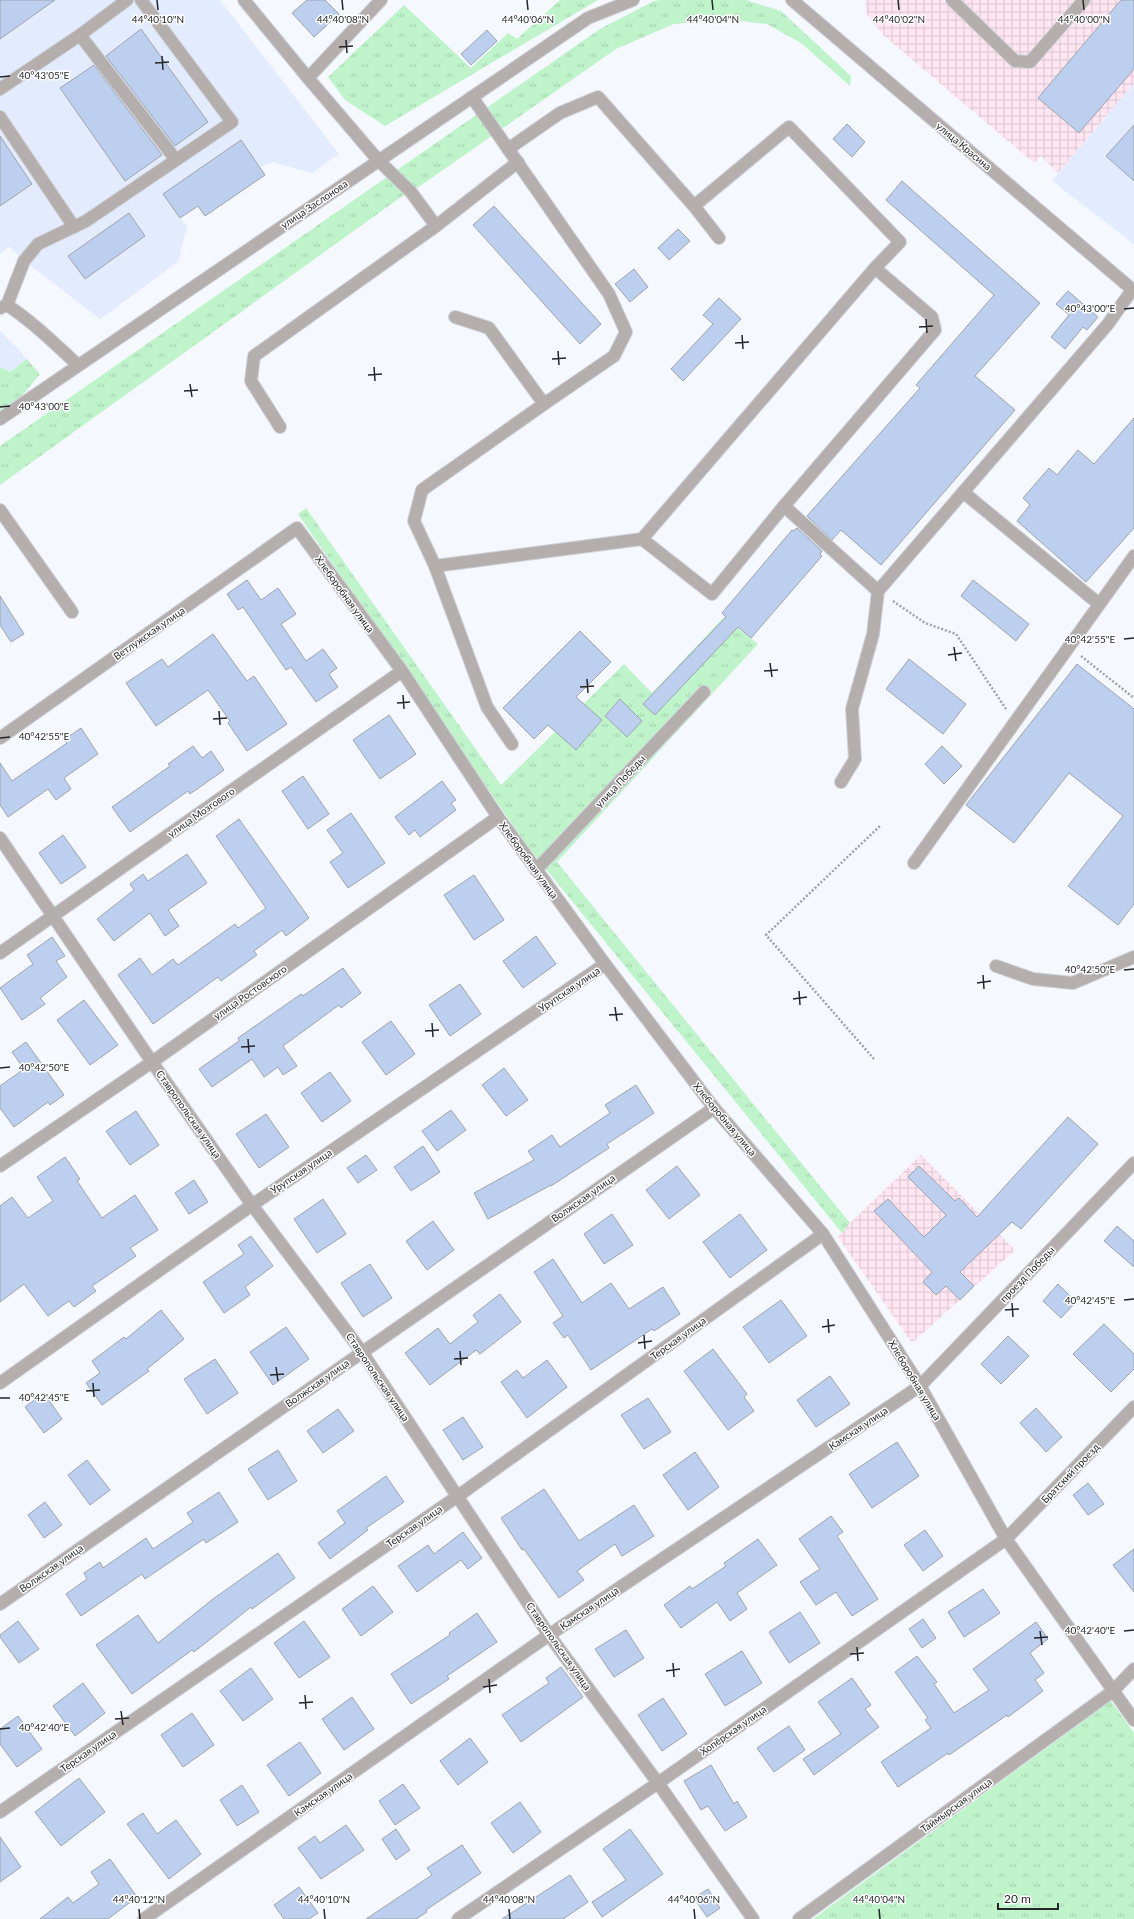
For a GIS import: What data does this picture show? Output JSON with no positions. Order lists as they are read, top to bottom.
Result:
{
  "streets": {
    "street": [
      "улица Красина",
      "улица Заслонова",
      "Хлеборобная улица",
      "Ветлужская улица",
      "улица Победы",
      "улица Мозгового",
      "Урупская улица",
      "улица Ростовского",
      "Ставропольская улица",
      "Волжская улица",
      "проезд Победы",
      "Терская улица",
      "Камская улица",
      "Братский проезд",
      "Хопёрская улица",
      "Таймырская улица"
    ]
  },
  "crossings": [
    ["Хлеборобная улица", "Ветлужская улица"],
    ["Хлеборобная улица", "улица Победы"],
    ["Хлеборобная улица", "улица Мозгового"],
    ["Хлеборобная улица", "Урупская улица"],
    ["Хлеборобная улица", "улица Ростовского"],
    ["Хлеборобная улица", "Волжская улица"],
    ["Хлеборобная улица", "проезд Победы"],
    ["Хлеборобная улица", "Терская улица"],
    ["Хлеборобная улица", "Камская улица"],
    ["Хлеборобная улица", "Братский проезд"],
    ["Хлеборобная улица", "Хопёрская улица"],
    ["Хлеборобная улица", "Таймырская улица"],
    ["улица Мозгового", "Ставропольская улица"],
    ["Урупская улица", "Ставропольская улица"],
    ["улица Ростовского", "Ставропольская улица"],
    ["Ставропольская улица", "Волжская улица"],
    ["Ставропольская улица", "Терская улица"],
    ["Ставропольская улица", "Камская улица"],
    ["Ставропольская улица", "Хопёрская улица"],
    ["проезд Победы", "Камская улица"],
    ["Братский проезд", "Хопёрская улица"]
  ],
  "scale_bar": "20 m",
  "coordinates": [
    "44°40'10\"N",
    "44°40'08\"N",
    "44°40'06\"N",
    "44°40'04\"N",
    "44°40'02\"N",
    "44°40'00\"N",
    "40°43'05\"E",
    "40°43'00\"E",
    "40°42'55\"E",
    "40°42'50\"E",
    "40°42'45\"E",
    "40°42'40\"E",
    "44°40'12\"N"
  ]
}
